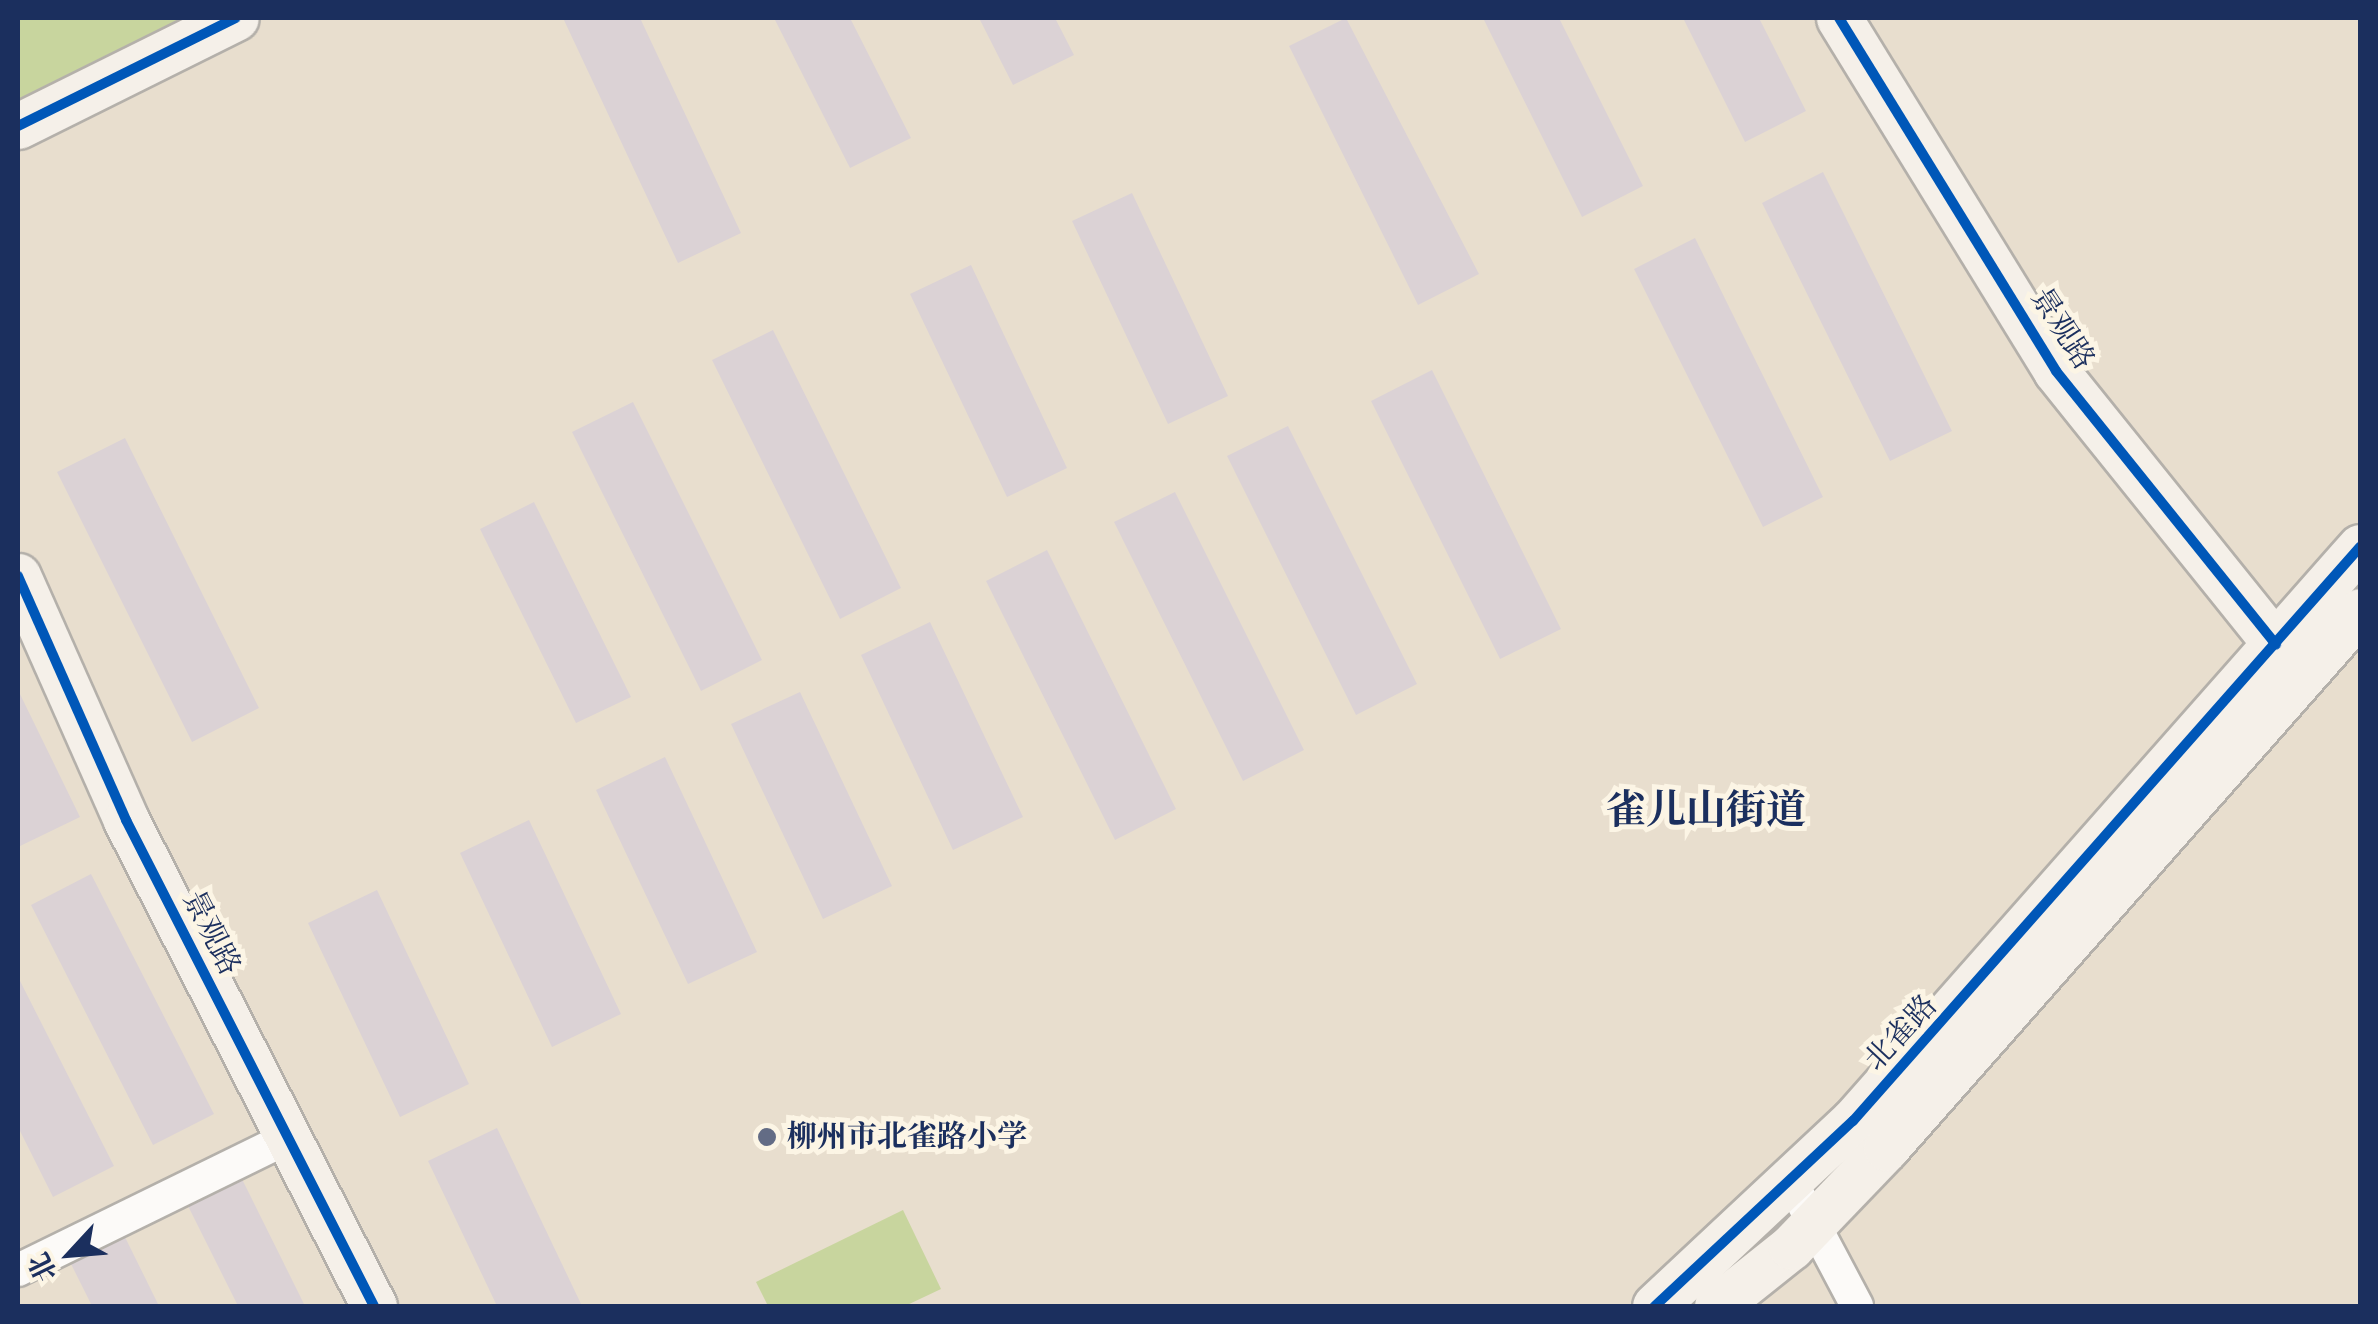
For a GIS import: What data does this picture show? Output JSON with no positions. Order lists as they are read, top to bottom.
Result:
{
  "streets": {
    "street": ["景观路", "北雀路"]
  },
  "crossings": [
    ["景观路", "北雀路"]
  ],
  "districts": ["雀儿山街道"],
  "places": ["柳州市北雀路小学"],
  "north": "bottom left"
}
